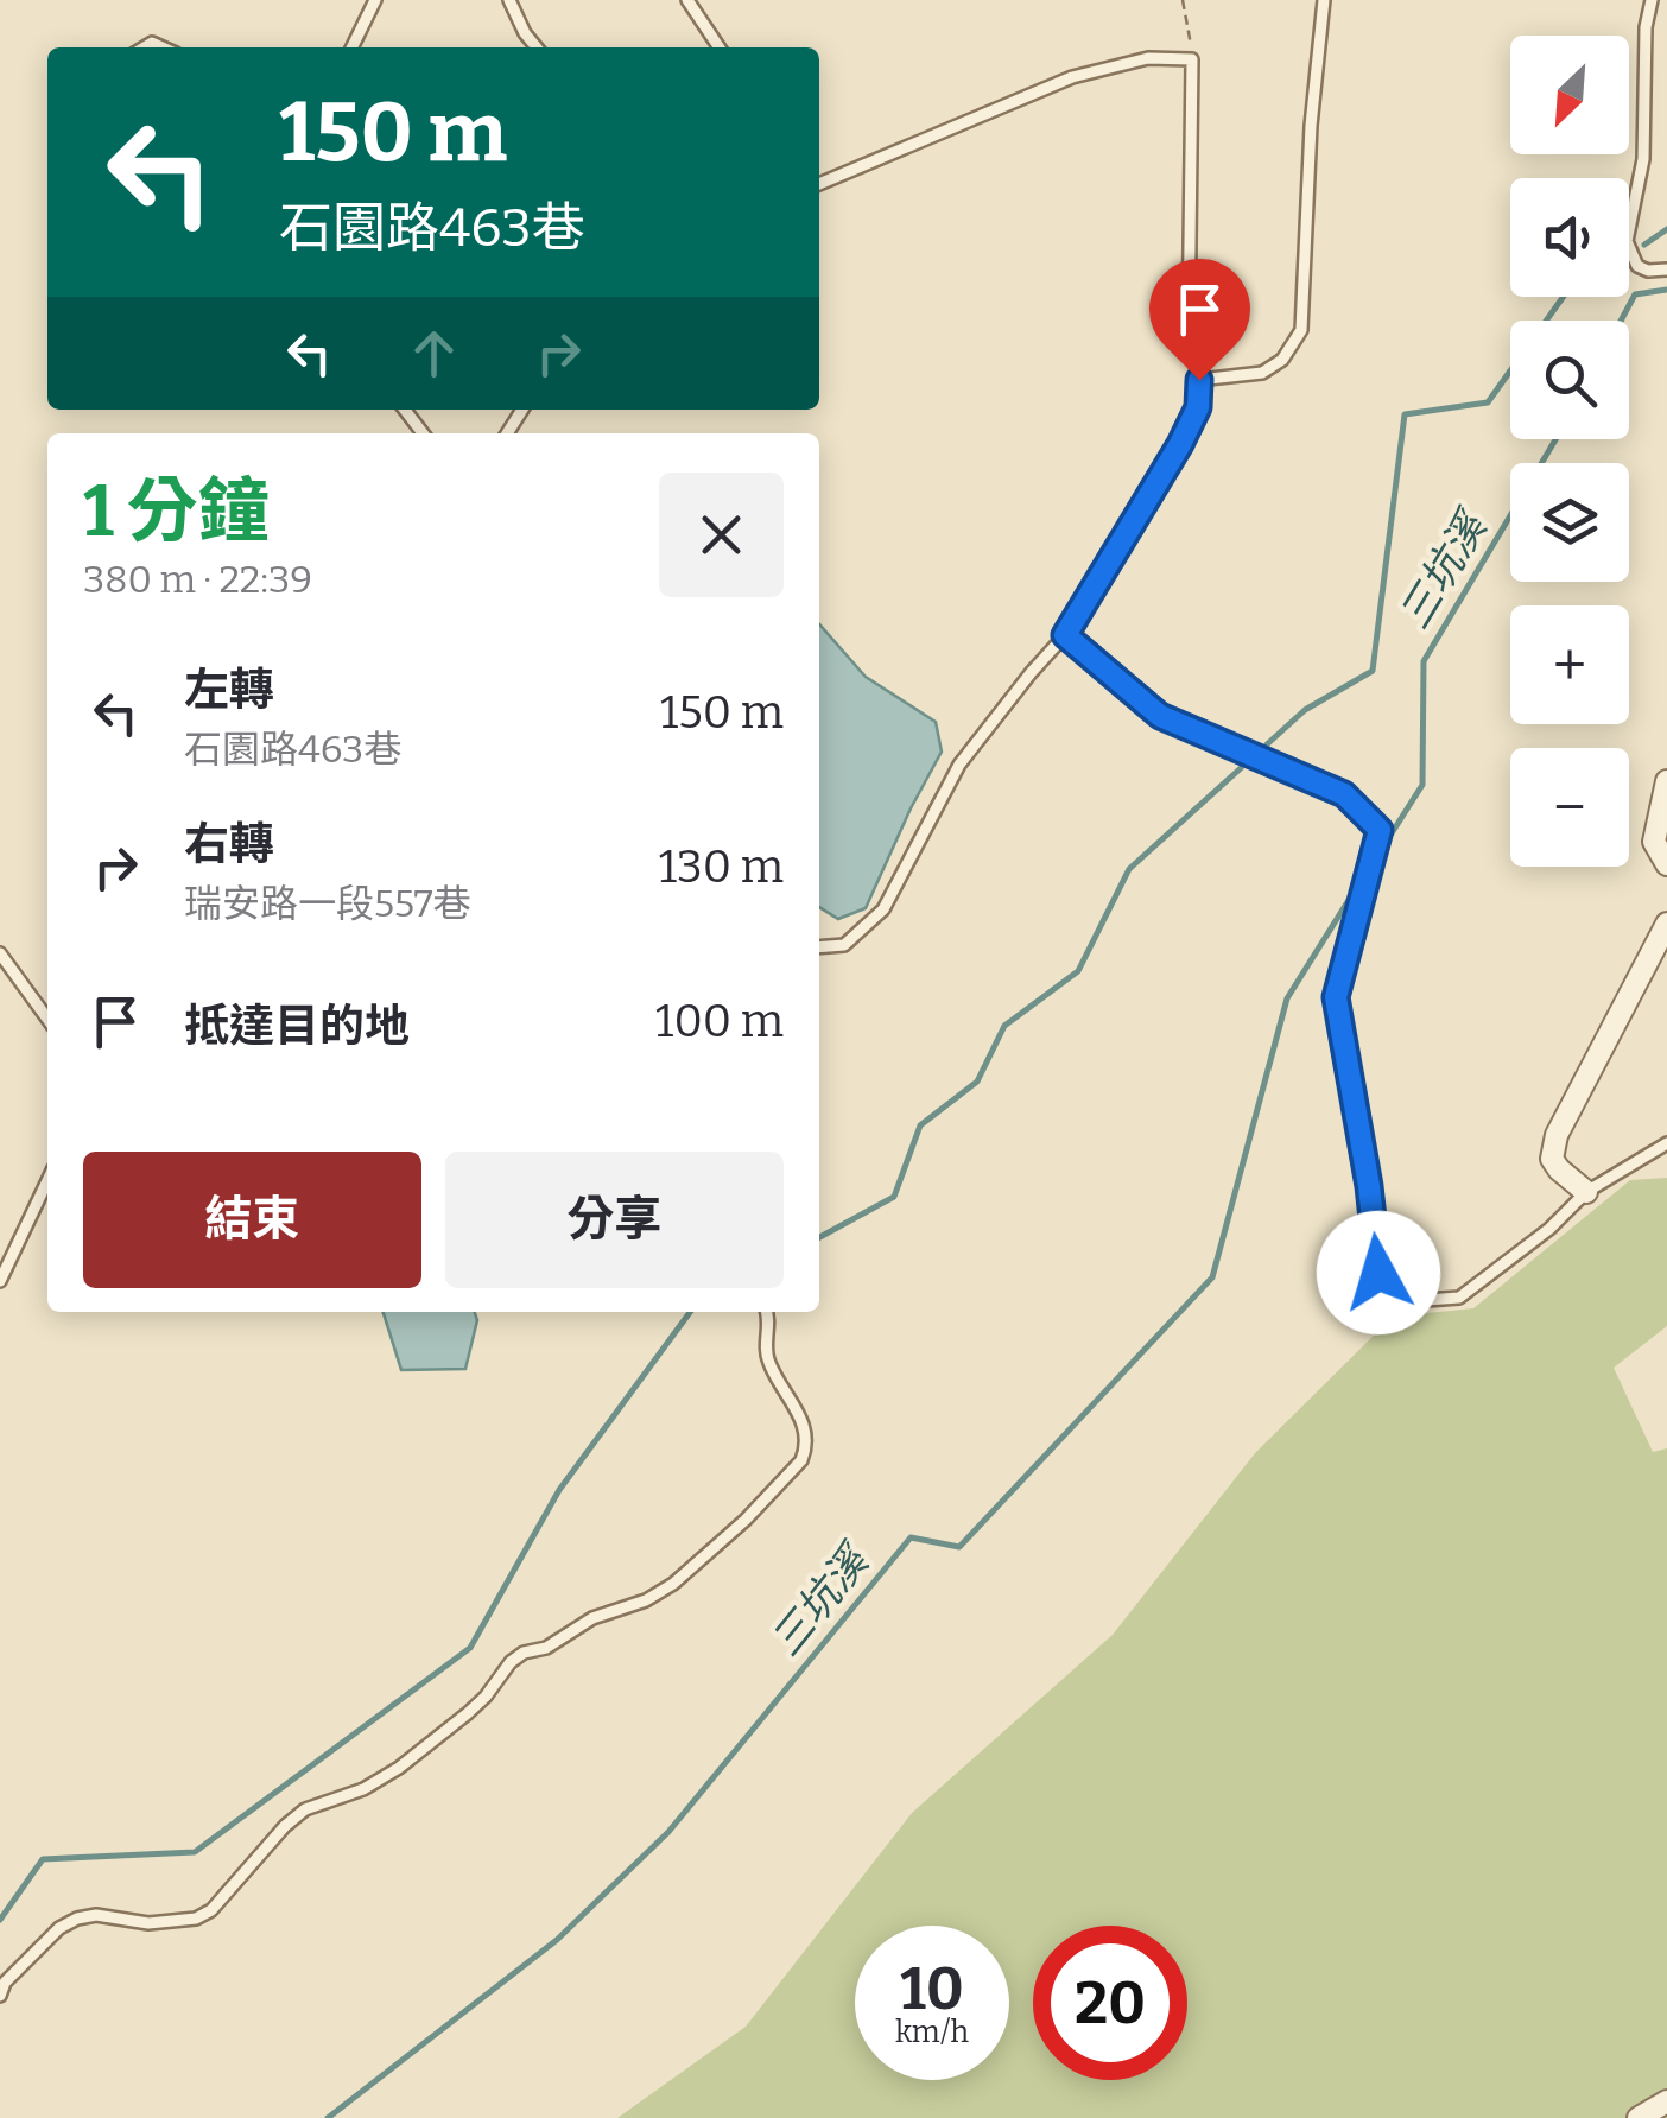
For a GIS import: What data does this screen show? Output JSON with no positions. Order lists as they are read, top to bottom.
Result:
{
  "water": ["三坑溪"],
  "north": "bottom left",
  "page": {
    "map_buttons": ["+", "−"],
    "turn": ["150 m", "石園路463巷"],
    "heading": ["1 分鐘", "380 m · 22:39"],
    "list": [
      {
        "name": "左轉",
        "note": "石園路463巷",
        "value": "150 m"
      },
      {
        "name": "右轉",
        "note": "瑞安路一段557巷",
        "value": "130 m"
      },
      {
        "name": "抵達目的地",
        "value": "100 m"
      }
    ],
    "buttons": ["結束", "分享"],
    "speed": "10 km/h",
    "limit": "20"
  }
}
